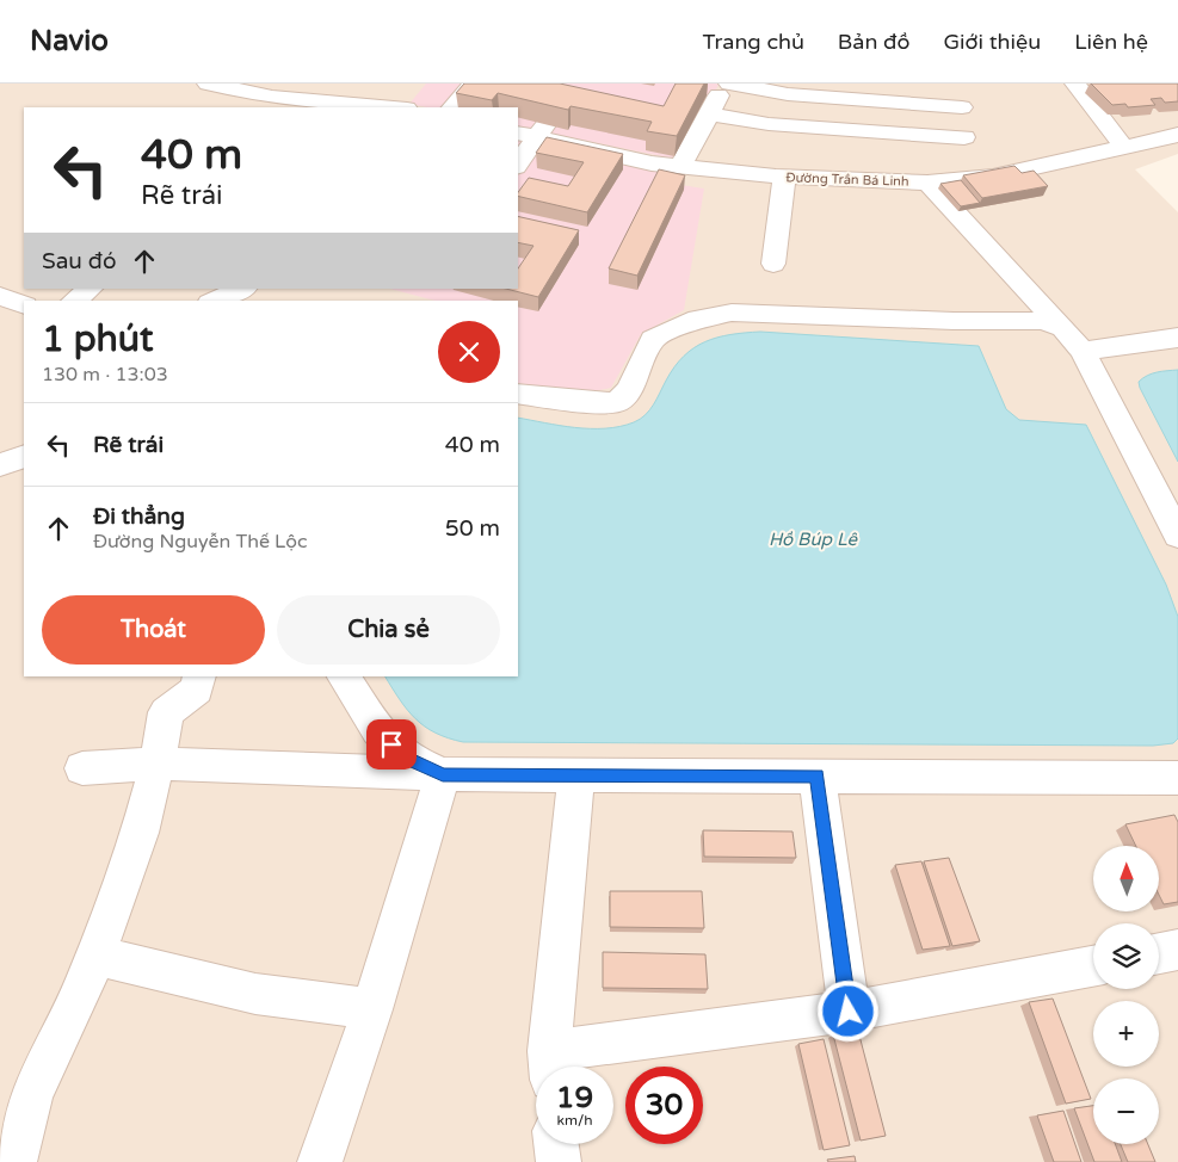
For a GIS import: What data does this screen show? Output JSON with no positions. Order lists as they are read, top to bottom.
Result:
{
  "streets": {
    "street": ["Đường Trần Bá Linh"]
  },
  "water": ["Hồ Búp Lê"],
  "north": "top",
  "page": {
    "header": "Navio",
    "nav": [
      "Trang chủ",
      "Bản đồ",
      "Giới thiệu",
      "Liên hệ"
    ],
    "turn": ["40 m", "Rẽ trái"],
    "then": "Sau đó",
    "heading": ["1 phút", "130 m · 13:03"],
    "list": [
      {
        "name": "Rẽ trái",
        "value": "40 m"
      },
      {
        "name": "Đi thẳng",
        "note": "Đường Nguyễn Thế Lộc",
        "value": "50 m"
      }
    ],
    "buttons": ["Thoát", "Chia sẻ"],
    "map_buttons": ["+", "−"],
    "speed": "19 km/h",
    "limit": "30"
  }
}
